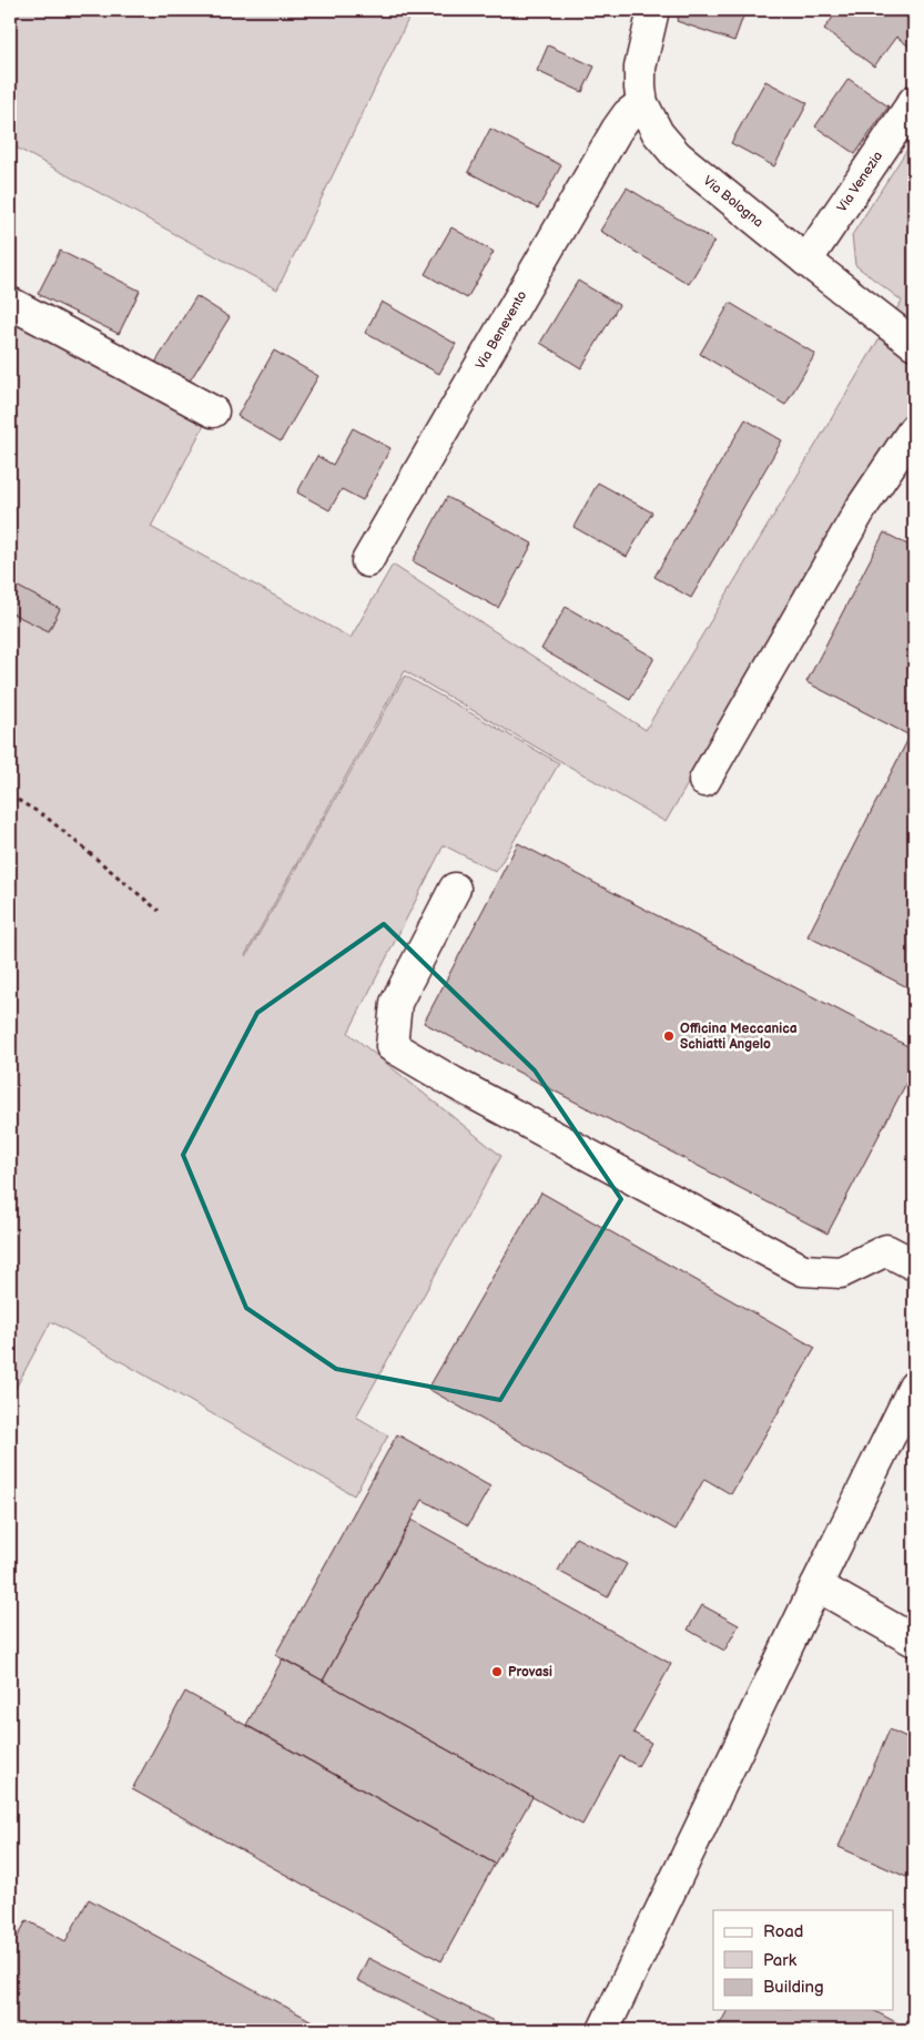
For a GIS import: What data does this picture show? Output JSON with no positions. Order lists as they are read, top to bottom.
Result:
{
  "streets": {
    "street": ["Via Venezia", "Via Bologna", "Via Benevento"]
  },
  "crossings": [
    ["Via Venezia", "Via Bologna"],
    ["Via Bologna", "Via Benevento"]
  ],
  "places": ["Officina Meccanica Schiatti Angelo", "Provasi"],
  "legend": ["Road", "Park", "Building"]
}
